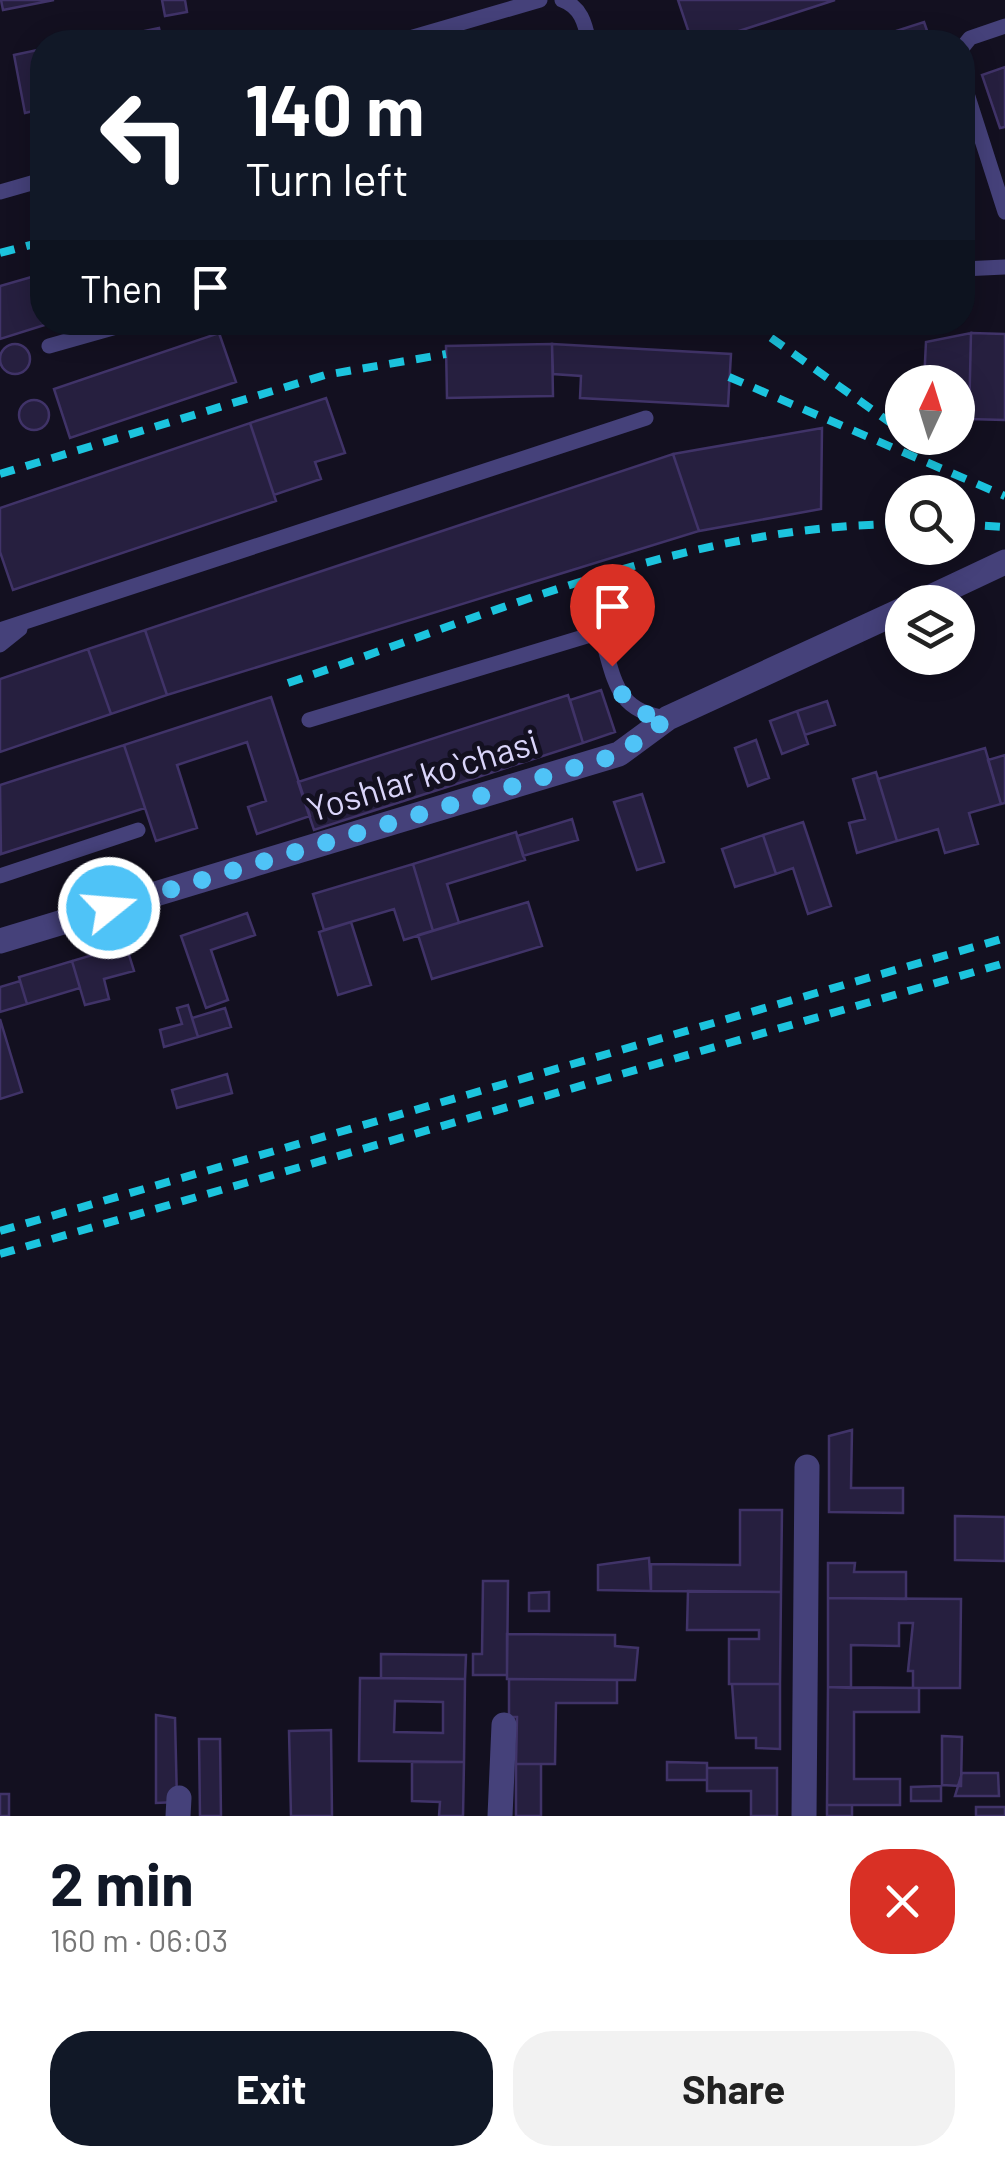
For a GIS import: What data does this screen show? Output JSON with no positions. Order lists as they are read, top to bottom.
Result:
{
  "streets": {
    "street": ["Yoshlar koʻchasi"]
  },
  "north": "top",
  "page": {
    "turn": ["140 m", "Turn left"],
    "then": "Then",
    "heading": ["2 min", "160 m · 06:03"],
    "buttons": ["Exit", "Share"]
  }
}
